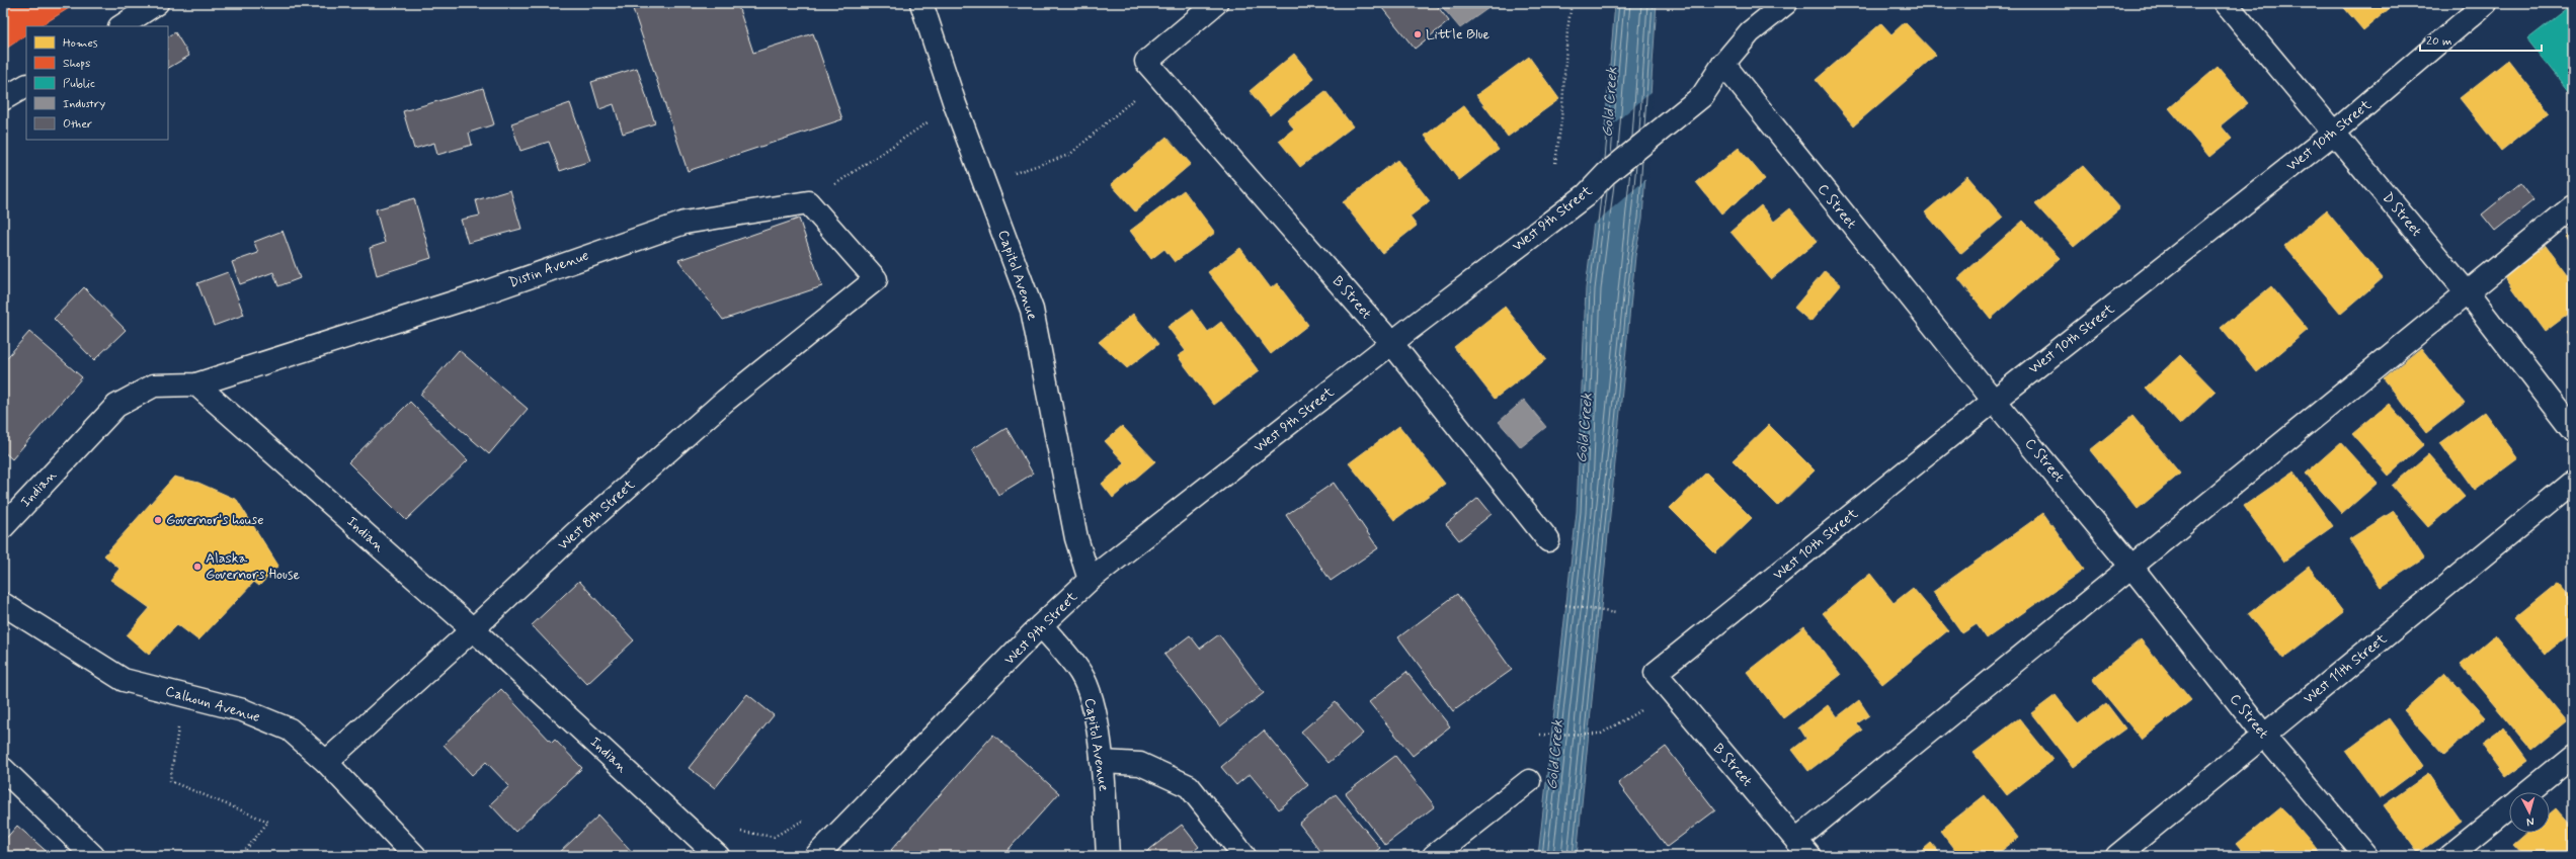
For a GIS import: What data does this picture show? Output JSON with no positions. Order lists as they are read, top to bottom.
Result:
{
  "streets": {
    "street": [
      "West 10th Street",
      "C Street",
      "D Street",
      "West 9th Street",
      "Distin Avenue",
      "Capitol Avenue",
      "B Street",
      "Indian",
      "West 8th Street",
      "West 11th Street",
      "Calhoun Avenue"
    ]
  },
  "crossings": [
    ["West 10th Street", "C Street"],
    ["West 10th Street", "D Street"],
    ["West 10th Street", "B Street"],
    ["C Street", "West 9th Street"],
    ["C Street", "West 11th Street"],
    ["West 9th Street", "Capitol Avenue"],
    ["West 9th Street", "B Street"],
    ["Distin Avenue", "Indian"],
    ["Distin Avenue", "West 8th Street"],
    ["Indian", "West 8th Street"],
    ["West 8th Street", "Calhoun Avenue"]
  ],
  "water": ["Gold Creek"],
  "places": ["Little Blue", "Governor's house", "Alaska Governors House"],
  "legend": [
    "Homes",
    "Shops",
    "Public",
    "Industry",
    "Other"
  ],
  "scale_bar": "20 m",
  "north": "bottom"
}
